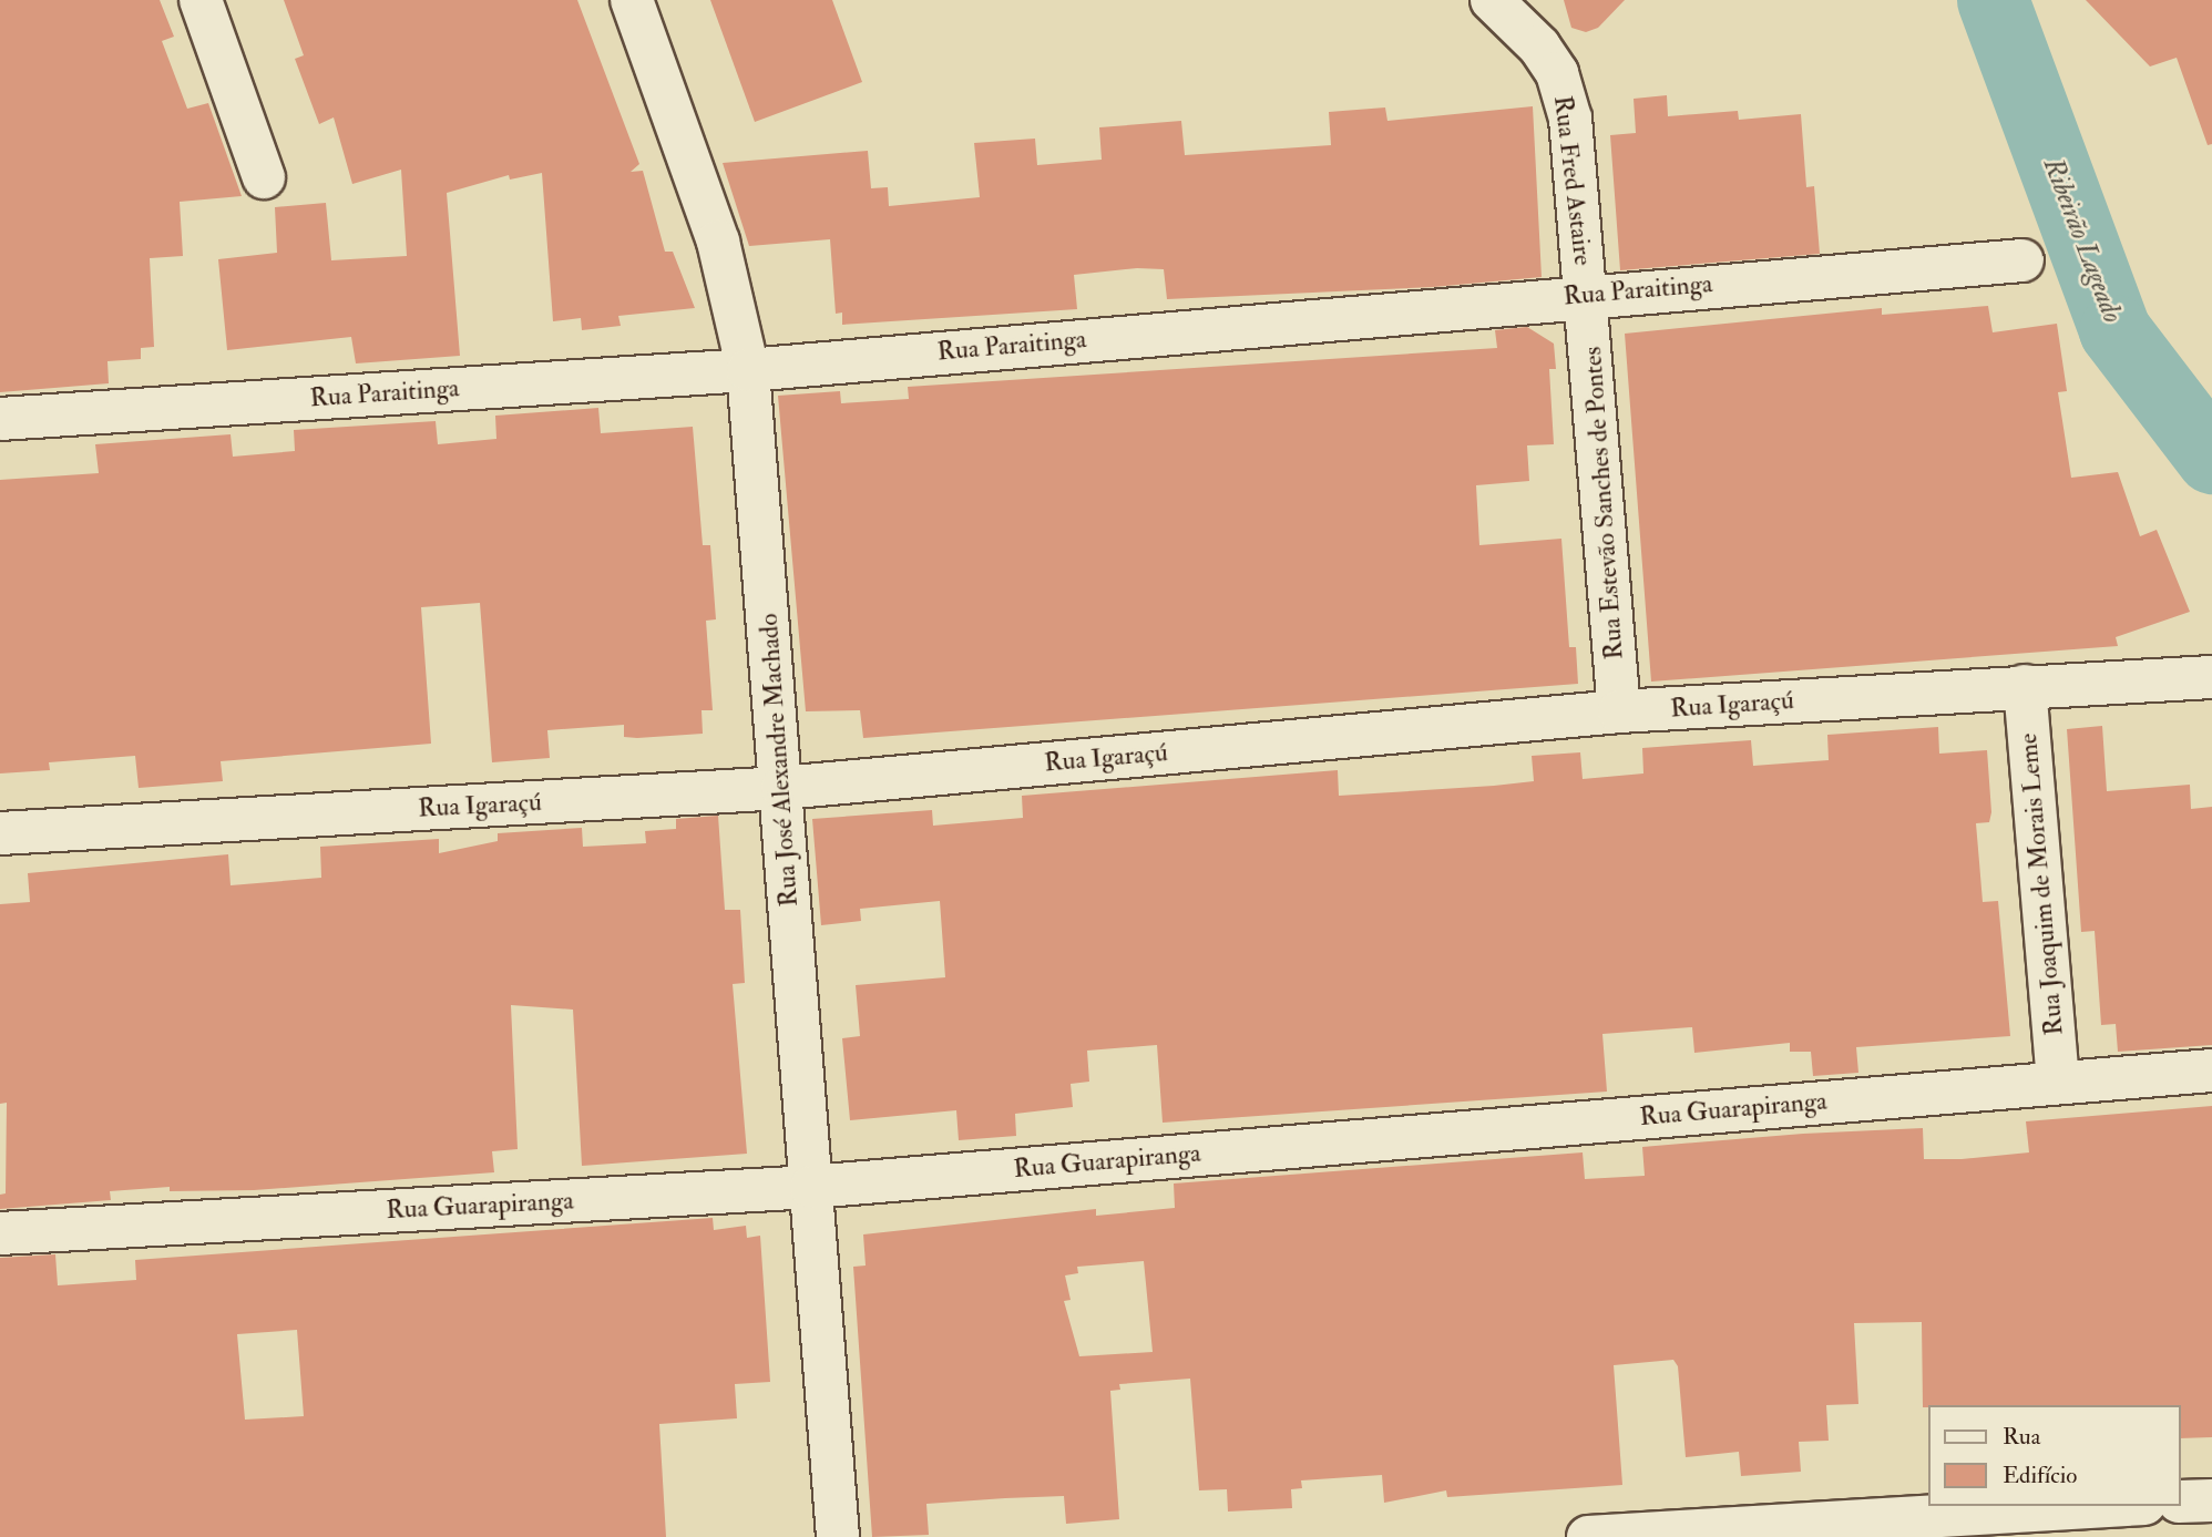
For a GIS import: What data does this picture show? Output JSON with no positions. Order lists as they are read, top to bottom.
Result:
{
  "streets": {
    "street": [
      "Rua Fred Astaire",
      "Rua Paraitinga",
      "Rua Estevão Sanches de Pontes",
      "Rua Igaraçú",
      "Rua José Alexandre Machado",
      "Rua Joaquim de Morais Leme",
      "Rua Guarapiranga"
    ]
  },
  "crossings": [
    ["Rua Fred Astaire", "Rua Paraitinga"],
    ["Rua Fred Astaire", "Rua Estevão Sanches de Pontes"],
    ["Rua Paraitinga", "Rua Estevão Sanches de Pontes"],
    ["Rua Paraitinga", "Rua José Alexandre Machado"],
    ["Rua Estevão Sanches de Pontes", "Rua Igaraçú"],
    ["Rua Igaraçú", "Rua José Alexandre Machado"],
    ["Rua Igaraçú", "Rua Joaquim de Morais Leme"],
    ["Rua José Alexandre Machado", "Rua Guarapiranga"],
    ["Rua Joaquim de Morais Leme", "Rua Guarapiranga"]
  ],
  "water": ["Ribeirão Lageado"],
  "legend": ["Rua", "Edifício"]
}
